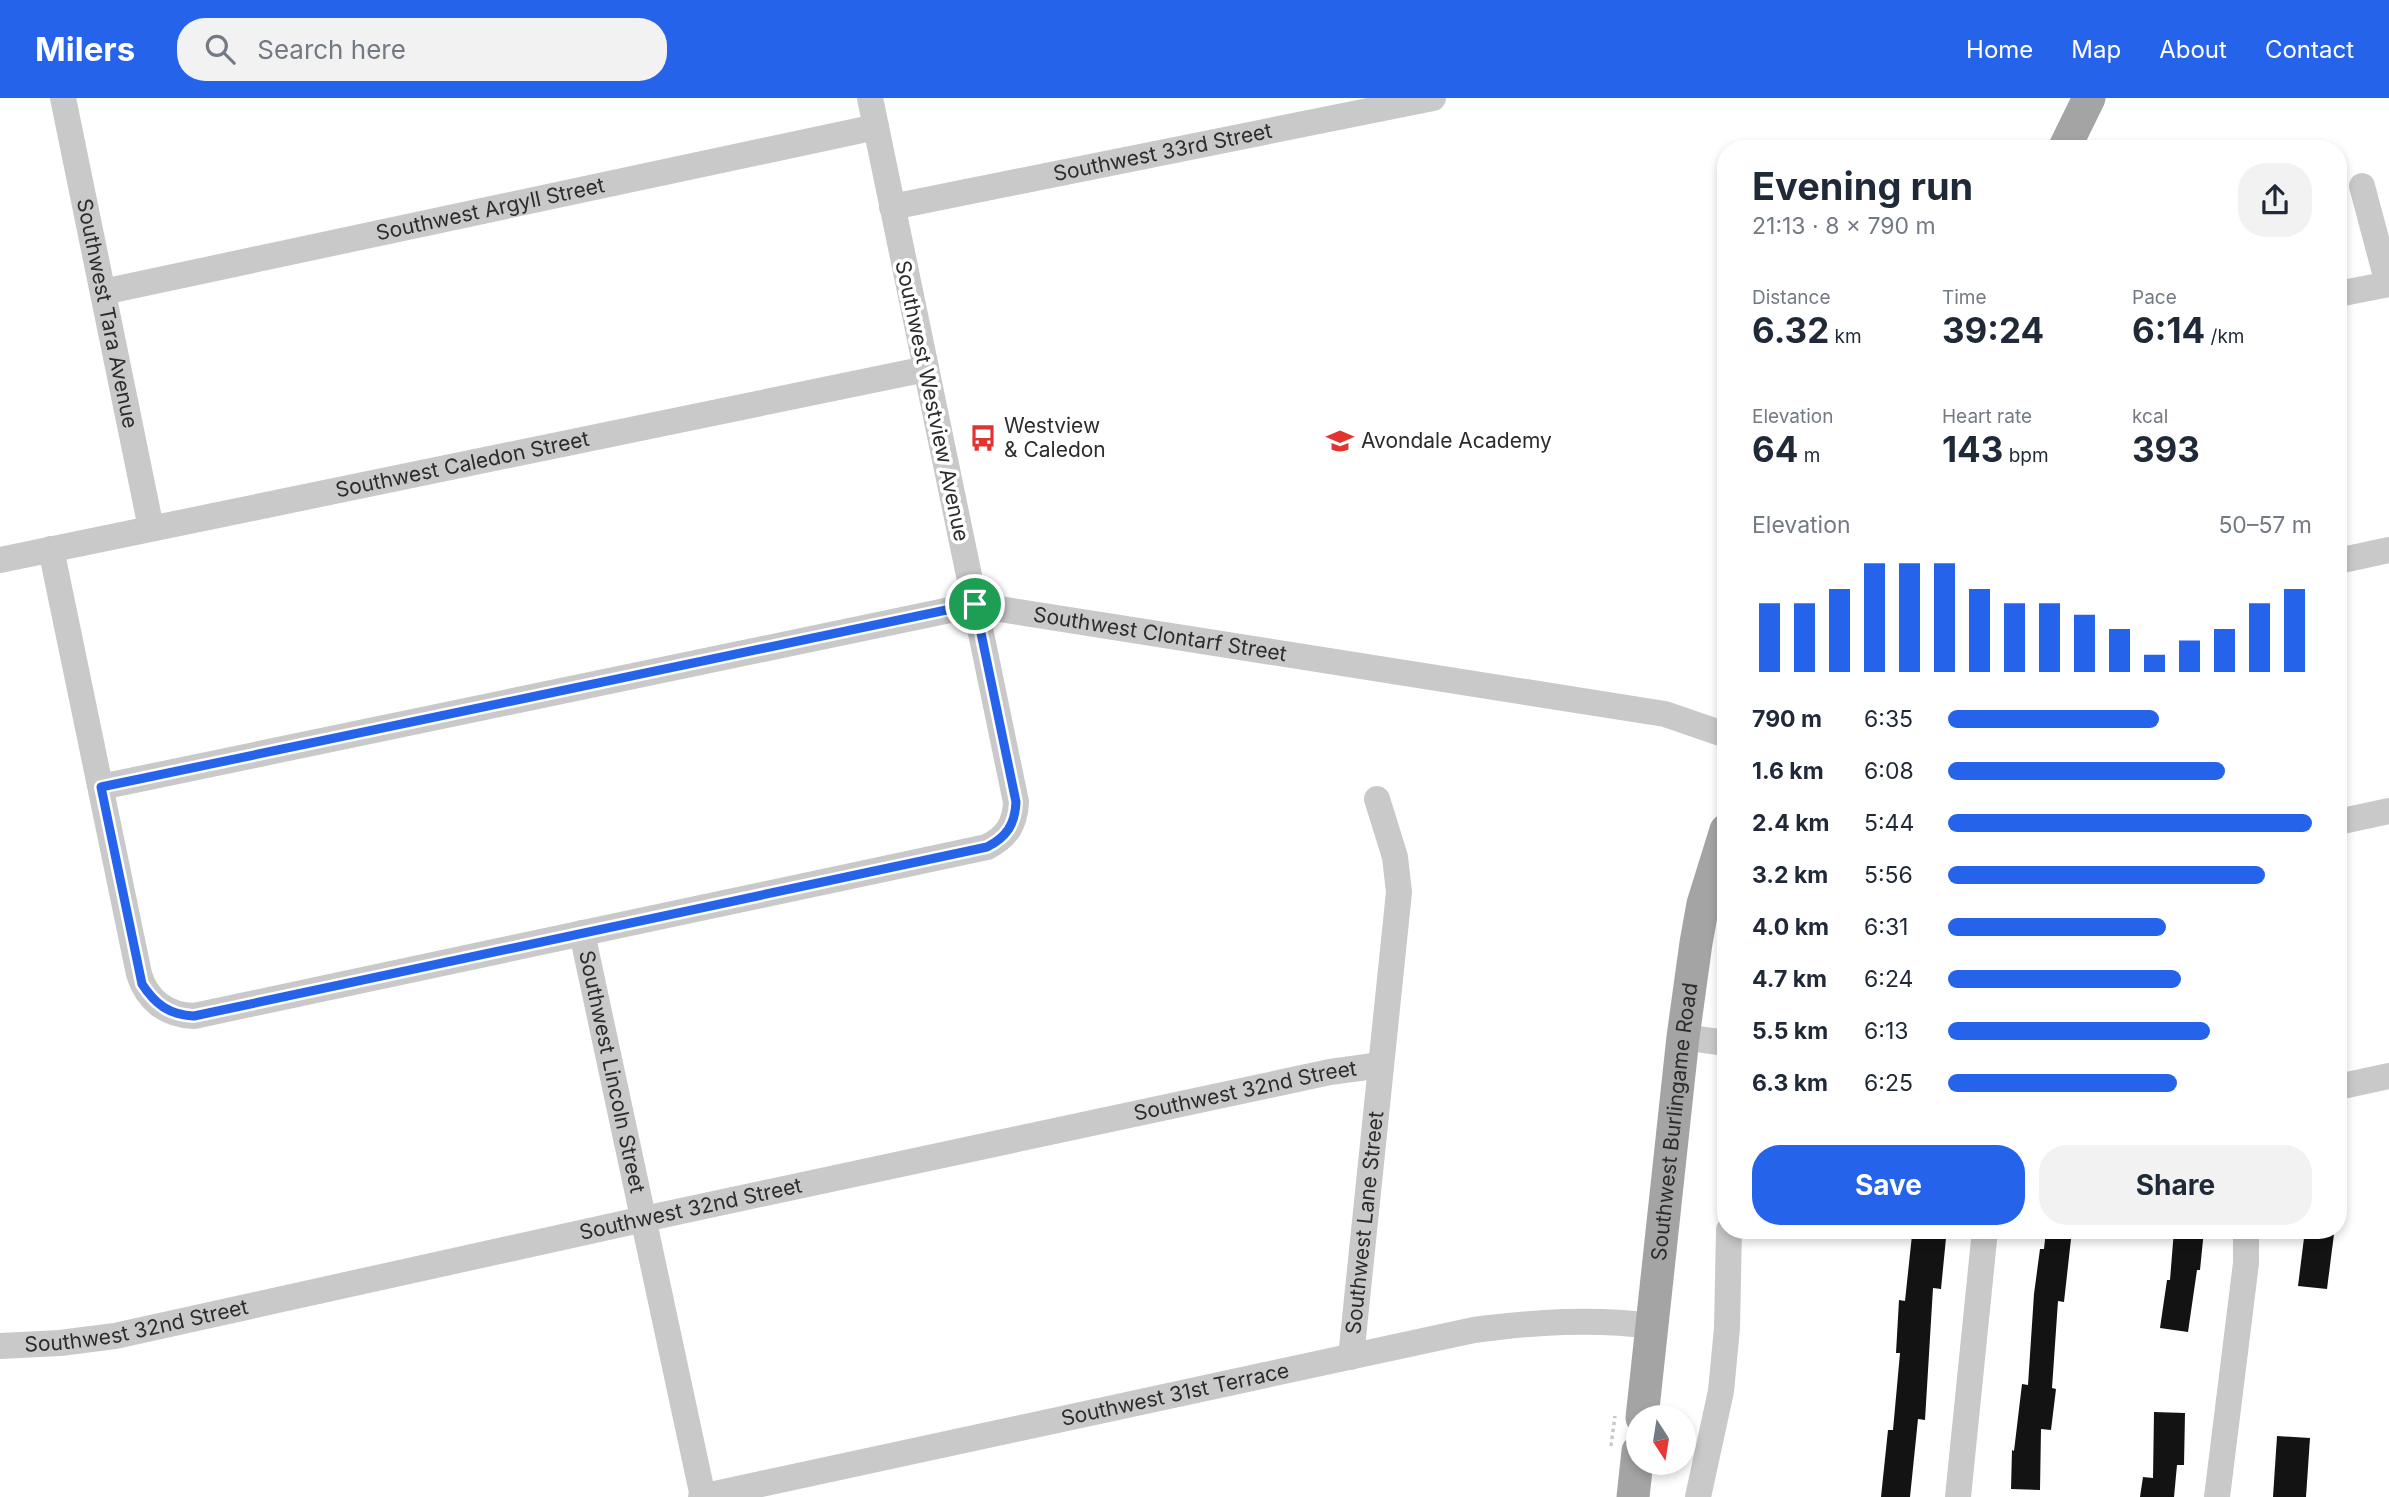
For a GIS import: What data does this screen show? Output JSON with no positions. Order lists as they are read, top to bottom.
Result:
{
  "streets": {
    "main road": ["Southwest Burlingame Road"],
    "street": [
      "Southwest 33rd Street",
      "Southwest Argyll Street",
      "Southwest Tara Avenue",
      "Southwest Westview Avenue",
      "Southwest Caledon Street",
      "Southwest Clontarf Street",
      "Southwest Lincoln Street",
      "Southwest 32nd Street",
      "Southwest Lane Street",
      "Southwest 31st Terrace"
    ]
  },
  "crossings": [
    ["Southwest 33rd Street", "Southwest Westview Avenue"],
    ["Southwest Argyll Street", "Southwest Tara Avenue"],
    ["Southwest Argyll Street", "Southwest Westview Avenue"],
    ["Southwest Tara Avenue", "Southwest Caledon Street"],
    ["Southwest Westview Avenue", "Southwest Caledon Street"],
    ["Southwest Westview Avenue", "Southwest Clontarf Street"],
    ["Southwest Westview Avenue", "Southwest Lincoln Street"],
    ["Southwest Lincoln Street", "Southwest 32nd Street"],
    ["Southwest Lincoln Street", "Southwest 31st Terrace"],
    ["Southwest 32nd Street", "Southwest Lane Street"],
    ["Southwest Burlingame Road", "Southwest 31st Terrace"],
    ["Southwest Lane Street", "Southwest 31st Terrace"]
  ],
  "places": {
    "bus stop": ["Westview & Caledon"],
    "school or university": ["Avondale Academy"]
  },
  "north": "bottom",
  "page": {
    "header": "Milers",
    "search": "Search here",
    "nav": [
      "Home",
      "Map",
      "About",
      "Contact"
    ],
    "heading": ["Evening run", "21:13 · 8 × 790 m"],
    "stats": [
      ["Distance", "6.32 km"],
      ["Time", "39:24"],
      ["Pace", "6:14 /km"],
      ["Elevation", "64 m"],
      ["Heart rate", "143 bpm"],
      ["kcal", "393"]
    ],
    "chart": ["Elevation", "50–57 m"],
    "list": [
      {
        "name": "790 m",
        "note": "6:35"
      },
      {
        "name": "1.6 km",
        "note": "6:08"
      },
      {
        "name": "2.4 km",
        "note": "5:44"
      },
      {
        "name": "3.2 km",
        "note": "5:56"
      },
      {
        "name": "4.0 km",
        "note": "6:31"
      },
      {
        "name": "4.7 km",
        "note": "6:24"
      },
      {
        "name": "5.5 km",
        "note": "6:13"
      },
      {
        "name": "6.3 km",
        "note": "6:25"
      }
    ],
    "buttons": ["Save", "Share"]
  }
}
